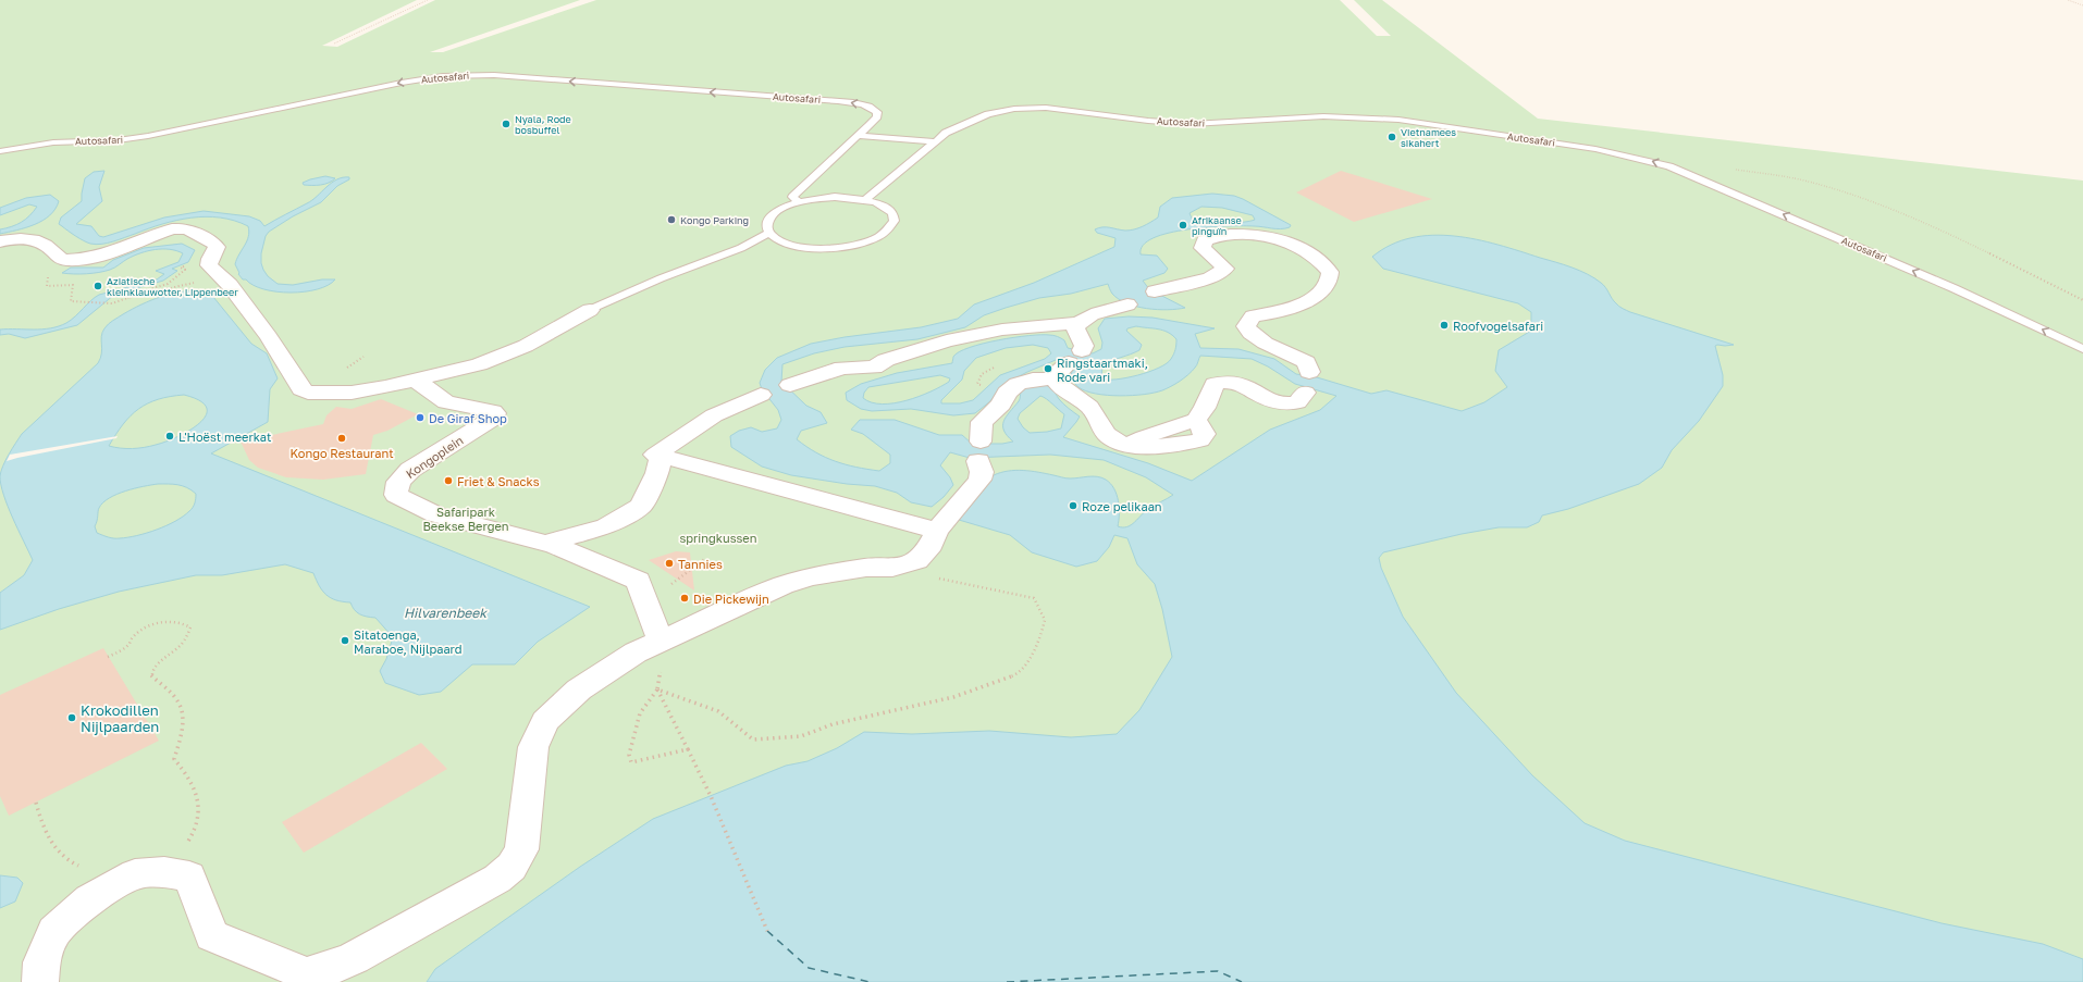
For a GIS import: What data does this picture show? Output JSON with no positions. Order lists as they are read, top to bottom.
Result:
{
  "streets": {
    "street": ["Kongoplein"],
    "lane": ["Autosafari"]
  },
  "one_way": ["Autosafari"],
  "water": ["Hilvarenbeek"],
  "parks": ["Safaripark Beekse Bergen", "springkussen"],
  "places": [
    "Nyala, Rode bosbuffel",
    "Vietnamees sikahert",
    "Kongo Parking",
    "Afrikaanse pinguïn",
    "Aziatische kleinklauwotter, Lippenbeer",
    "Roofvogelsafari",
    "Ringstaartmaki, Rode vari",
    "De Giraf Shop",
    "L'Hoëst meerkat",
    "Kongo Restaurant",
    "Friet & Snacks",
    "Roze pelikaan",
    "Tannies",
    "Die Pickewijn",
    "Sitatoenga, Maraboe, Nijlpaard",
    "Krokodillen Nijlpaarden"
  ]
}
